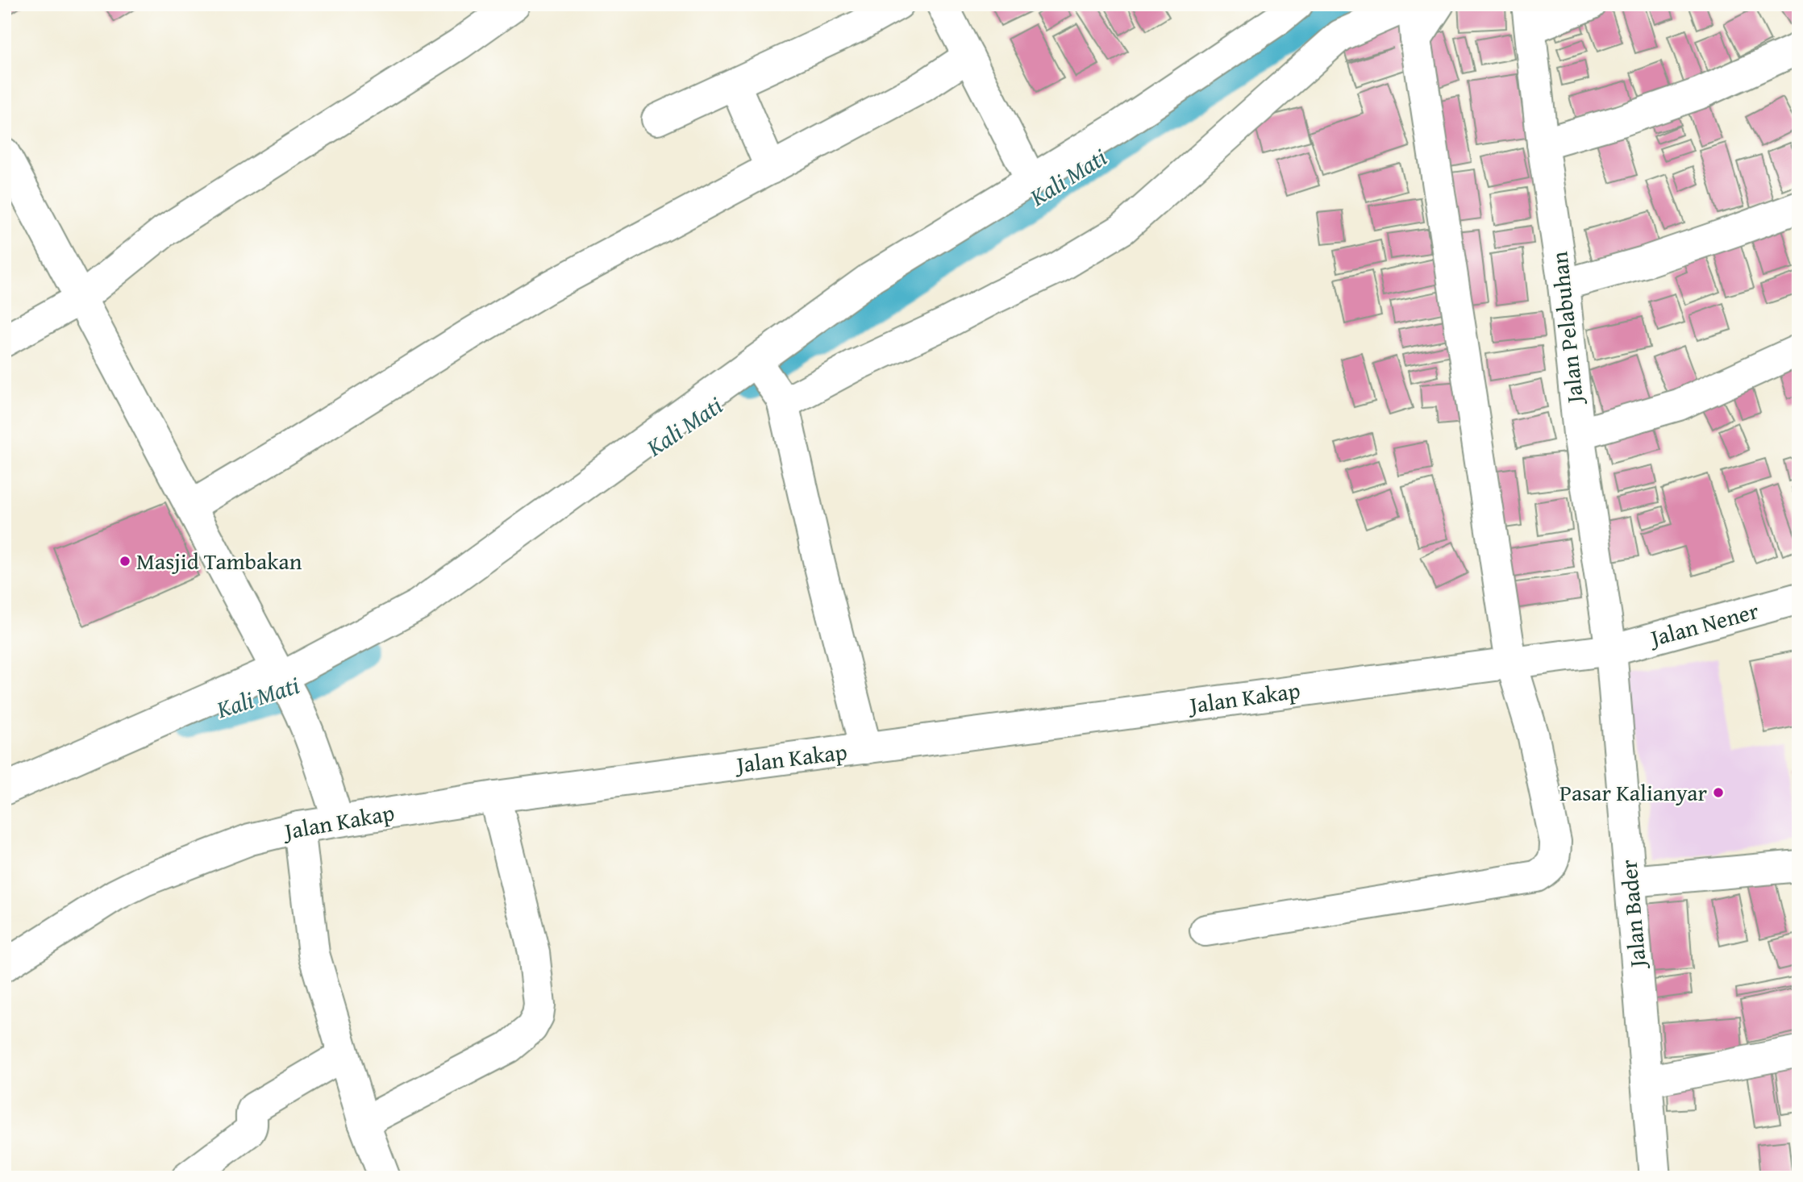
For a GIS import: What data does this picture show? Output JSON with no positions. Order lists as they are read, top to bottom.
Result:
{
  "streets": {
    "street": [
      "Jalan Pelabuhan",
      "Jalan Nener",
      "Jalan Kakap",
      "Jalan Bader"
    ]
  },
  "crossings": [
    ["Jalan Pelabuhan", "Jalan Nener"],
    ["Jalan Pelabuhan", "Jalan Kakap"],
    ["Jalan Pelabuhan", "Jalan Bader"],
    ["Jalan Nener", "Jalan Kakap"],
    ["Jalan Nener", "Jalan Bader"],
    ["Jalan Kakap", "Jalan Bader"]
  ],
  "water": ["Kali Mati"],
  "places": ["Masjid Tambakan", "Pasar Kalianyar"]
}
